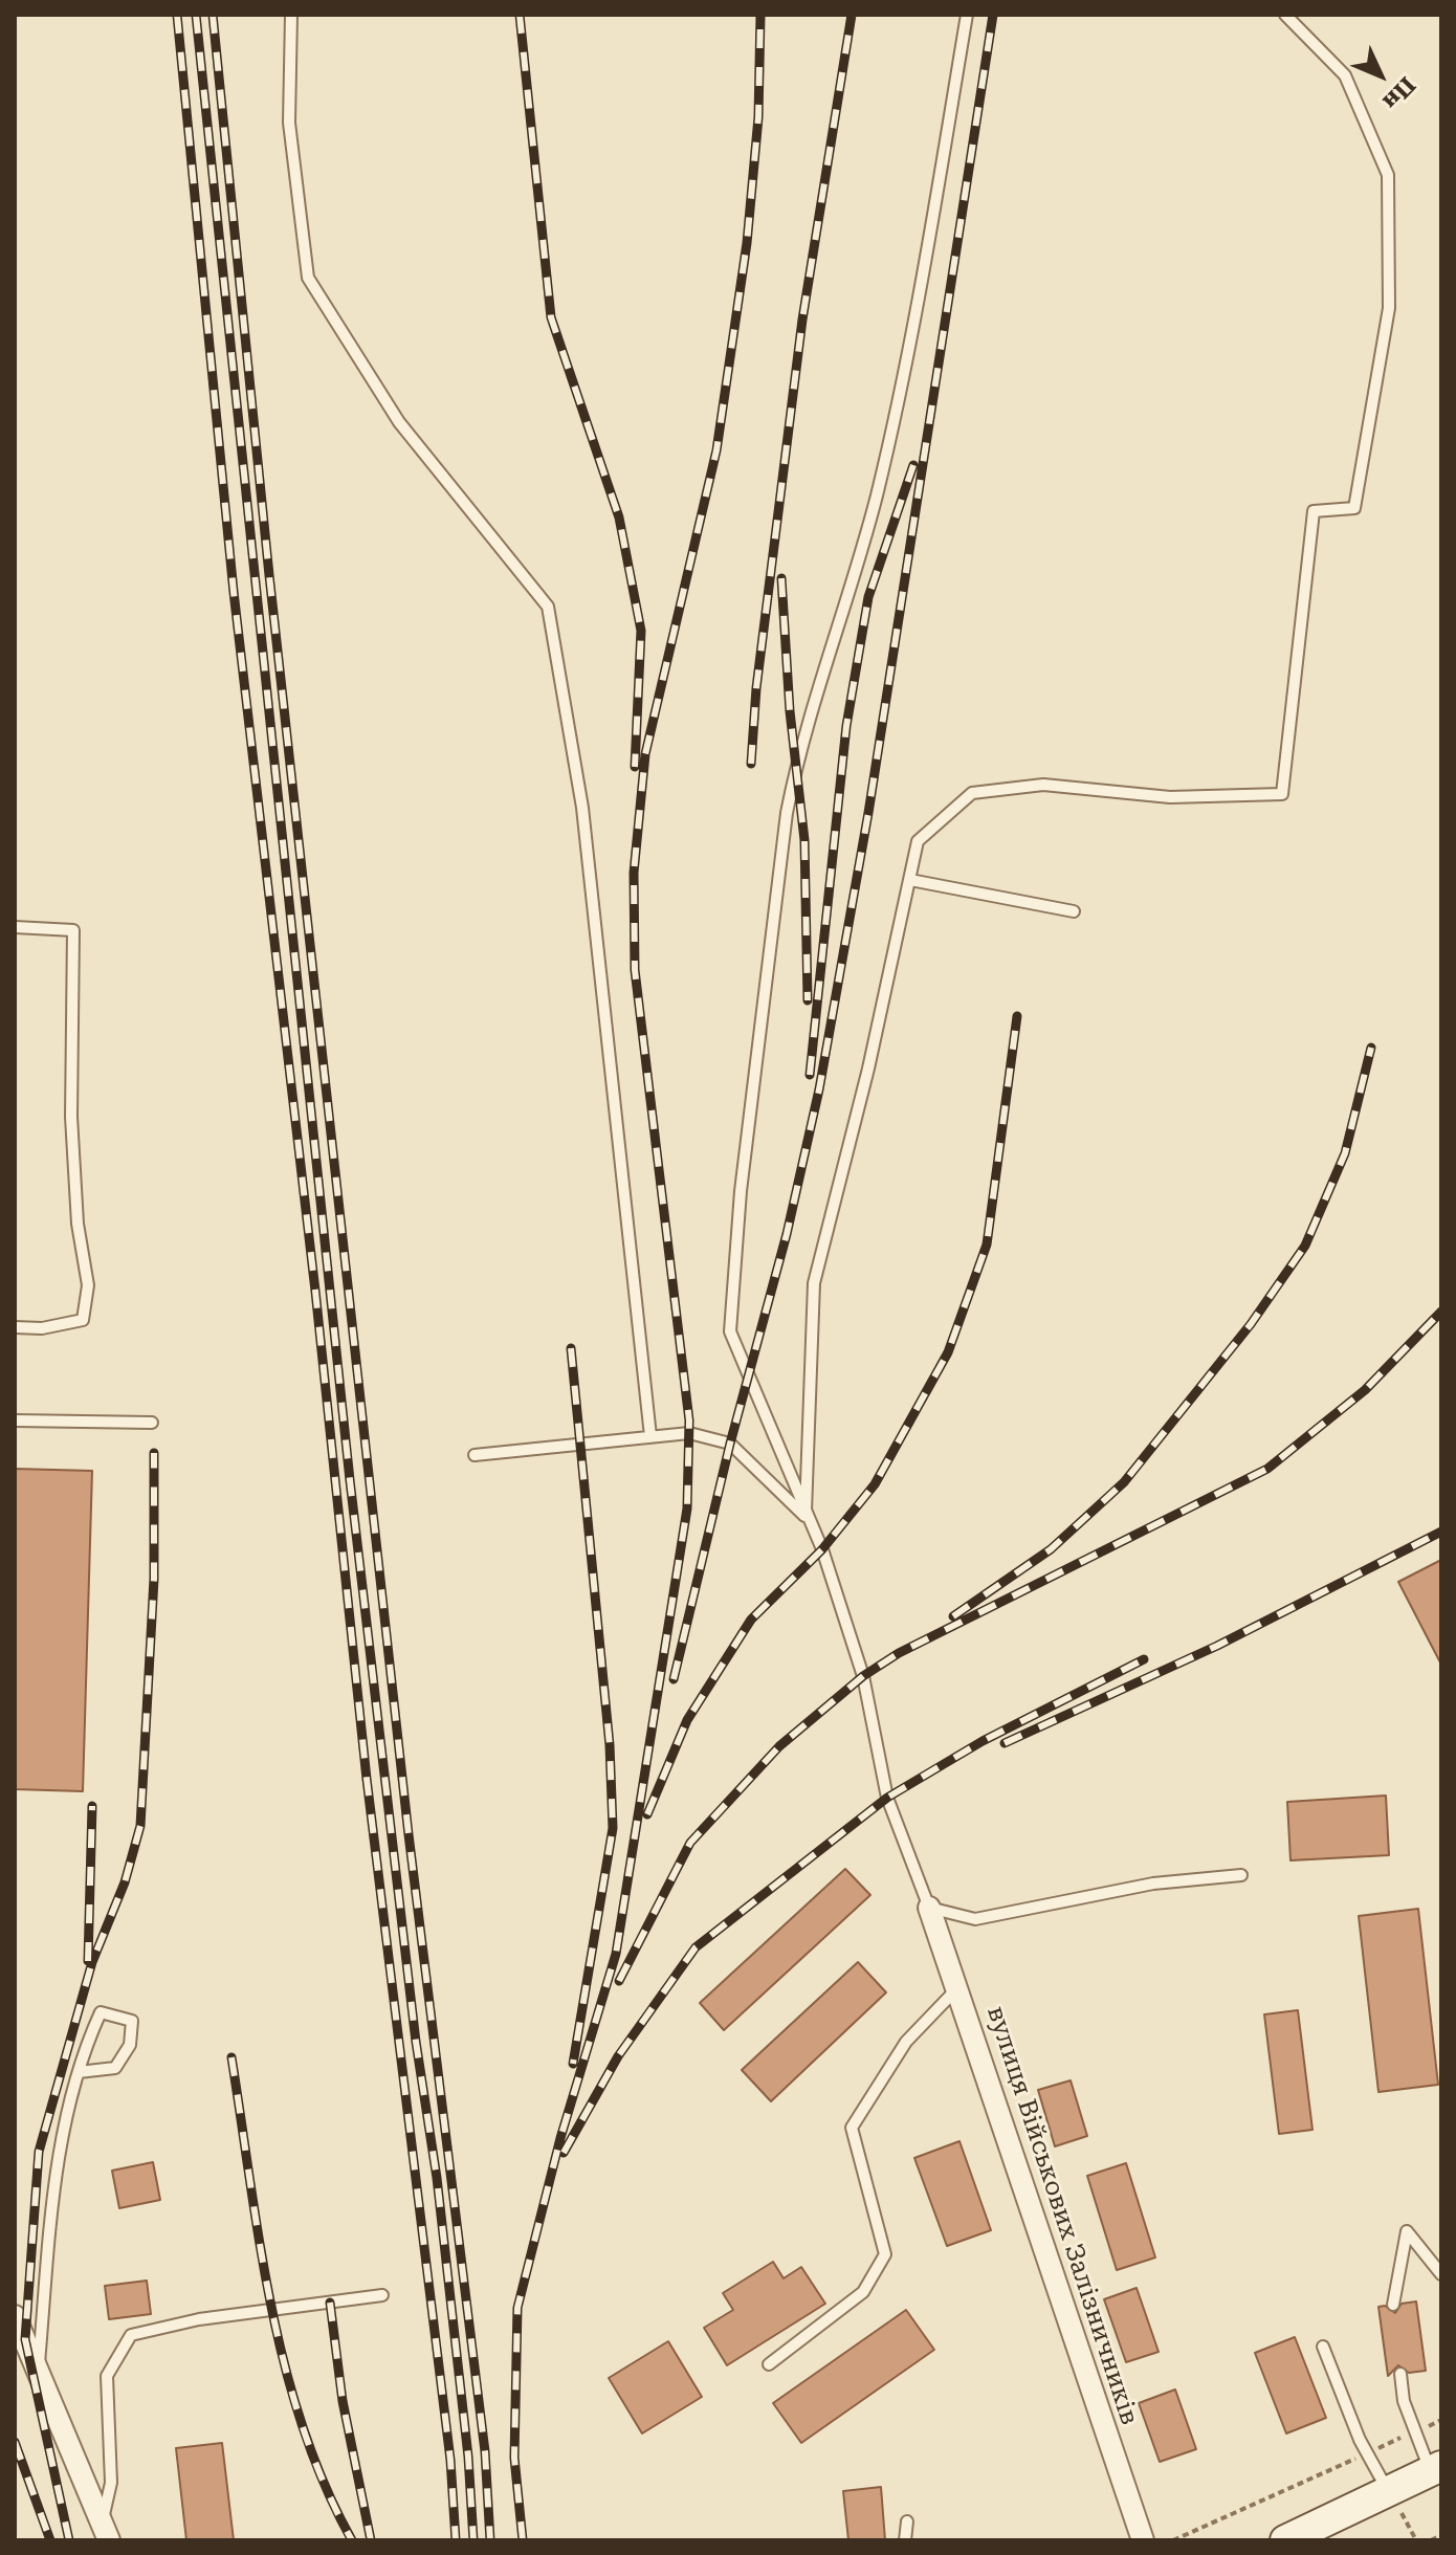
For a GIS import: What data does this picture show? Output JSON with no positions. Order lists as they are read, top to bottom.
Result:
{
  "streets": {
    "street": ["вулиця Військових Залізничників"]
  },
  "north": "bottom right"
}
